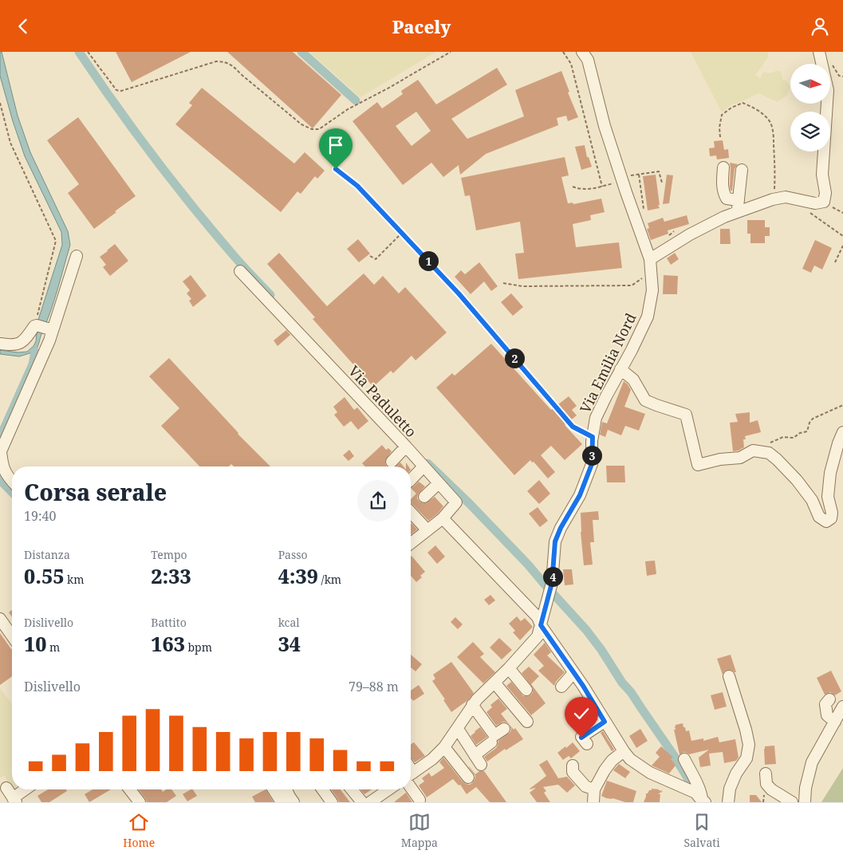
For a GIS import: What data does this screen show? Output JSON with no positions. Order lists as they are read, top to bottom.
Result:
{
  "streets": {
    "street": ["Via Emilia Nord", "Via Paduletto"]
  },
  "north": "right",
  "page": {
    "header": "Pacely",
    "pins": [
      "1",
      "2",
      "3",
      "4"
    ],
    "heading": ["Corsa serale", "19:40"],
    "stats": [
      ["Distanza", "0.55 km"],
      ["Tempo", "2:33"],
      ["Passo", "4:39 /km"],
      ["Dislivello", "10 m"],
      ["Battito", "163 bpm"],
      ["kcal", "34"]
    ],
    "chart": ["Dislivello", "79–88 m"],
    "tabs": ["Home", "Mappa", "Salvati"]
  }
}
